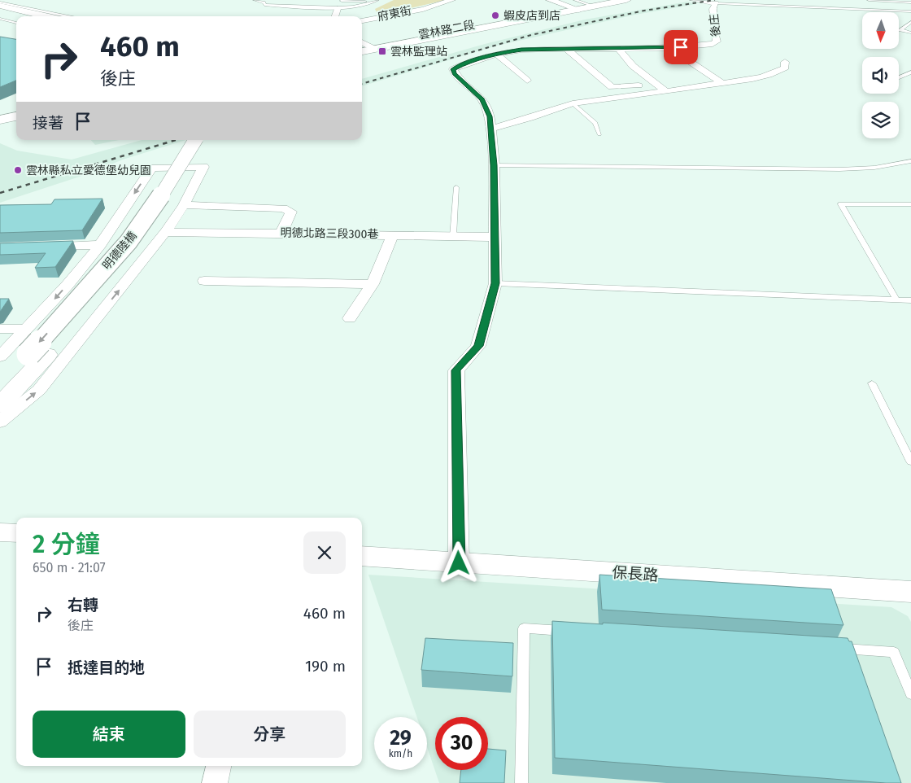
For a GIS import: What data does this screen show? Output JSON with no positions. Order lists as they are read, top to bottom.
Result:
{
  "streets": {
    "main road": ["雲林路二段", "明德陸橋"],
    "street": [
      "府東街",
      "後庄",
      "明德北路三段300巷",
      "保長路"
    ]
  },
  "crossings": [
    ["後庄", "明德北路三段300巷"],
    ["後庄", "保長路"]
  ],
  "places": {
    "other": ["蝦皮店到店", "雲林縣私立愛德堡幼兒園"],
    "transit": ["雲林監理站"]
  },
  "north": "bottom",
  "page": {
    "turn": ["460 m", "後庄"],
    "then": "接著",
    "heading": ["2 分鐘", "650 m · 21:07"],
    "list": [
      {
        "name": "右轉",
        "note": "後庄",
        "value": "460 m"
      },
      {
        "name": "抵達目的地",
        "value": "190 m"
      }
    ],
    "buttons": ["結束", "分享"],
    "speed": "29 km/h",
    "limit": "30"
  }
}
